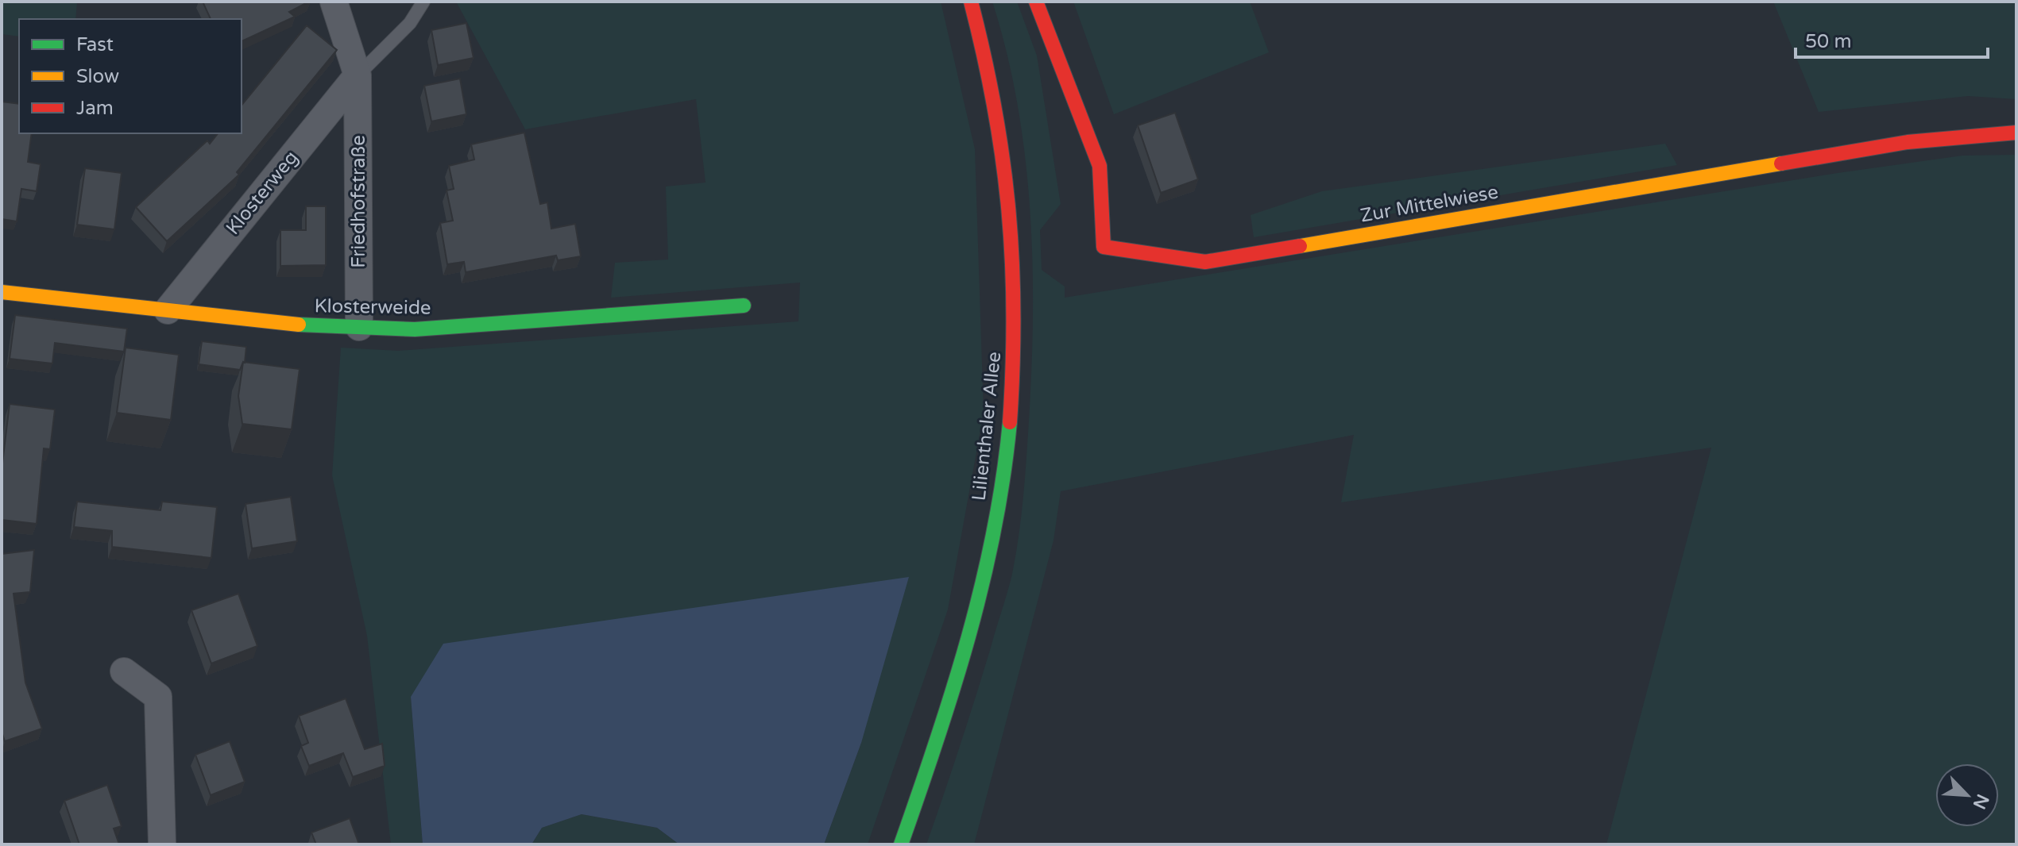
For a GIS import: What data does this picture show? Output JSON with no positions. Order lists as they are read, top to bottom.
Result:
{
  "streets": {
    "street": [
      "Klosterweg",
      "Friedhofstraße",
      "Zur Mittelwiese",
      "Klosterweide",
      "Lilienthaler Allee"
    ]
  },
  "crossings": [
    ["Klosterweg", "Friedhofstraße"],
    ["Klosterweg", "Klosterweide"],
    ["Friedhofstraße", "Klosterweide"]
  ],
  "legend": ["Fast", "Slow", "Jam"],
  "scale_bar": "50 m",
  "north": "bottom right"
}
